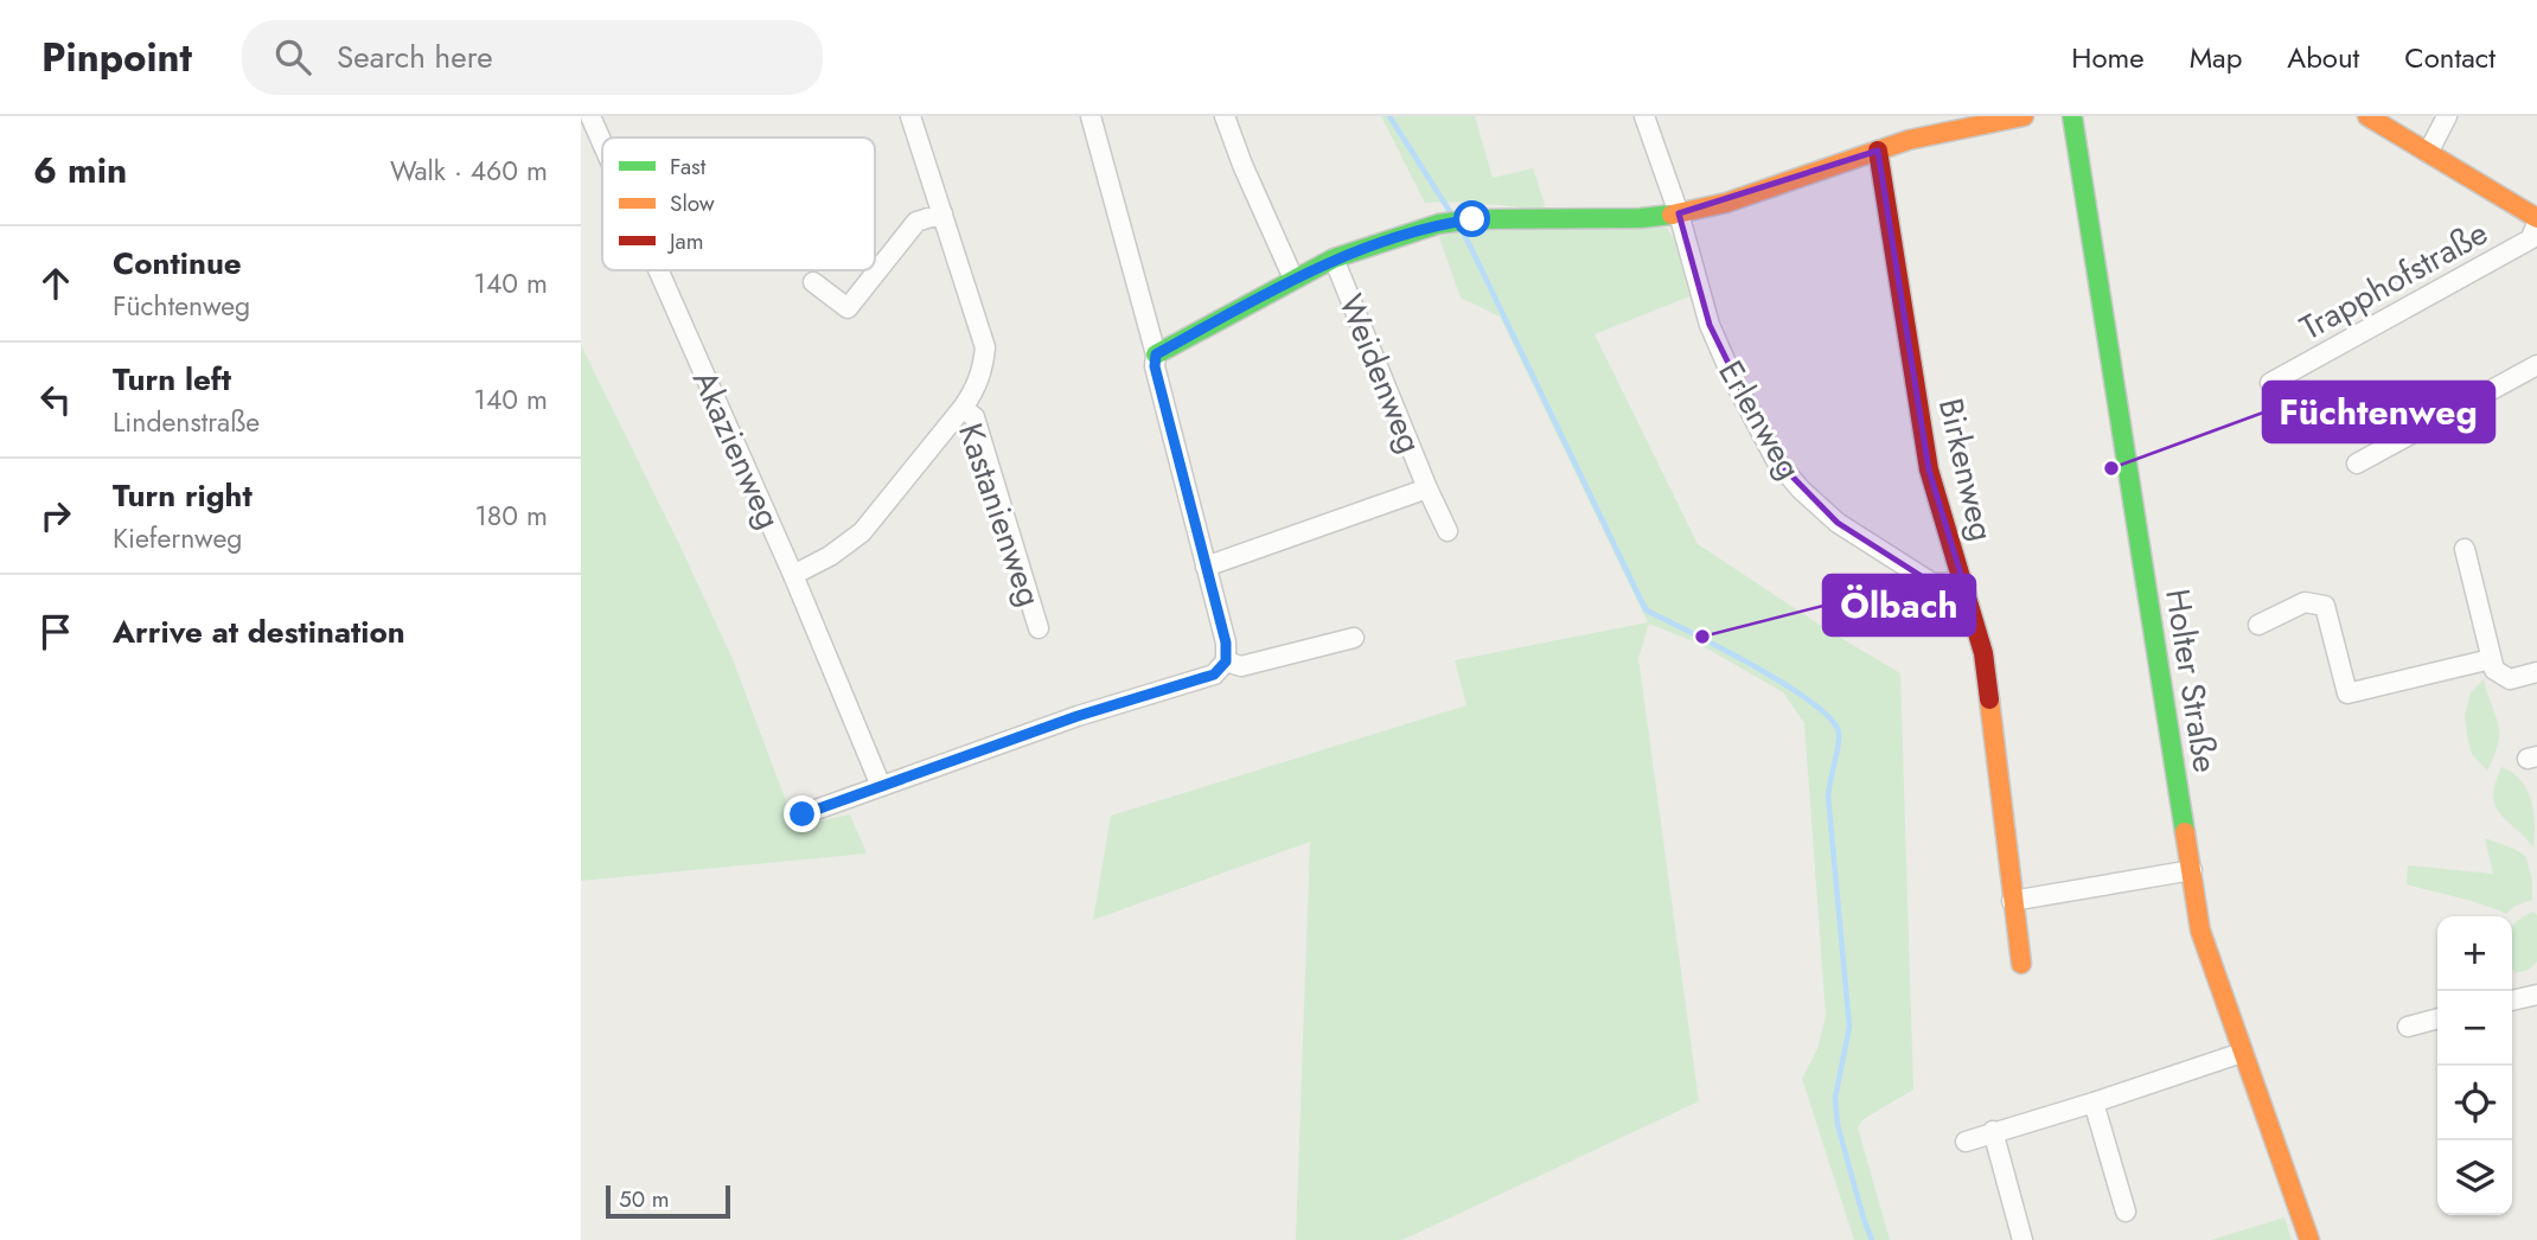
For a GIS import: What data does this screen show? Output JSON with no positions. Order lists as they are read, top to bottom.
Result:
{
  "streets": {
    "street": [
      "Trapphofstraße",
      "Weidenweg",
      "Erlenweg",
      "Akazienweg",
      "Birkenweg",
      "Kastanienweg",
      "Holter Straße"
    ]
  },
  "crossings": [
    ["Erlenweg", "Birkenweg"]
  ],
  "places": ["Füchtenweg", "Ölbach"],
  "legend": ["Fast", "Slow", "Jam"],
  "scale_bar": "50 m",
  "page": {
    "header": "Pinpoint",
    "search": "Search here",
    "nav": [
      "Home",
      "Map",
      "About",
      "Contact"
    ],
    "heading": ["6 min", "Walk · 460 m"],
    "list": [
      ["Continue", "Füchtenweg", "140 m"],
      ["Turn left", "Lindenstraße", "140 m"],
      ["Turn right", "Kiefernweg", "180 m"],
      "Arrive at destination"
    ],
    "map_buttons": ["+", "−"],
    "scale": "50 m"
  }
}
